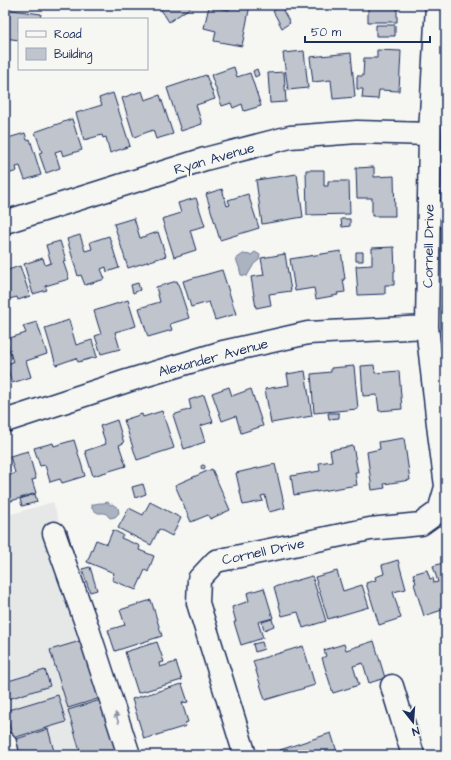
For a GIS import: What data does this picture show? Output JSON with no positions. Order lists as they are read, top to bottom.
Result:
{
  "streets": {
    "street": ["Ryan Avenue", "Cornell Drive", "Alexander Avenue"]
  },
  "crossings": [
    ["Ryan Avenue", "Cornell Drive"],
    ["Cornell Drive", "Alexander Avenue"]
  ],
  "legend": ["Road", "Building"],
  "scale_bar": "50 m",
  "north": "bottom"
}
